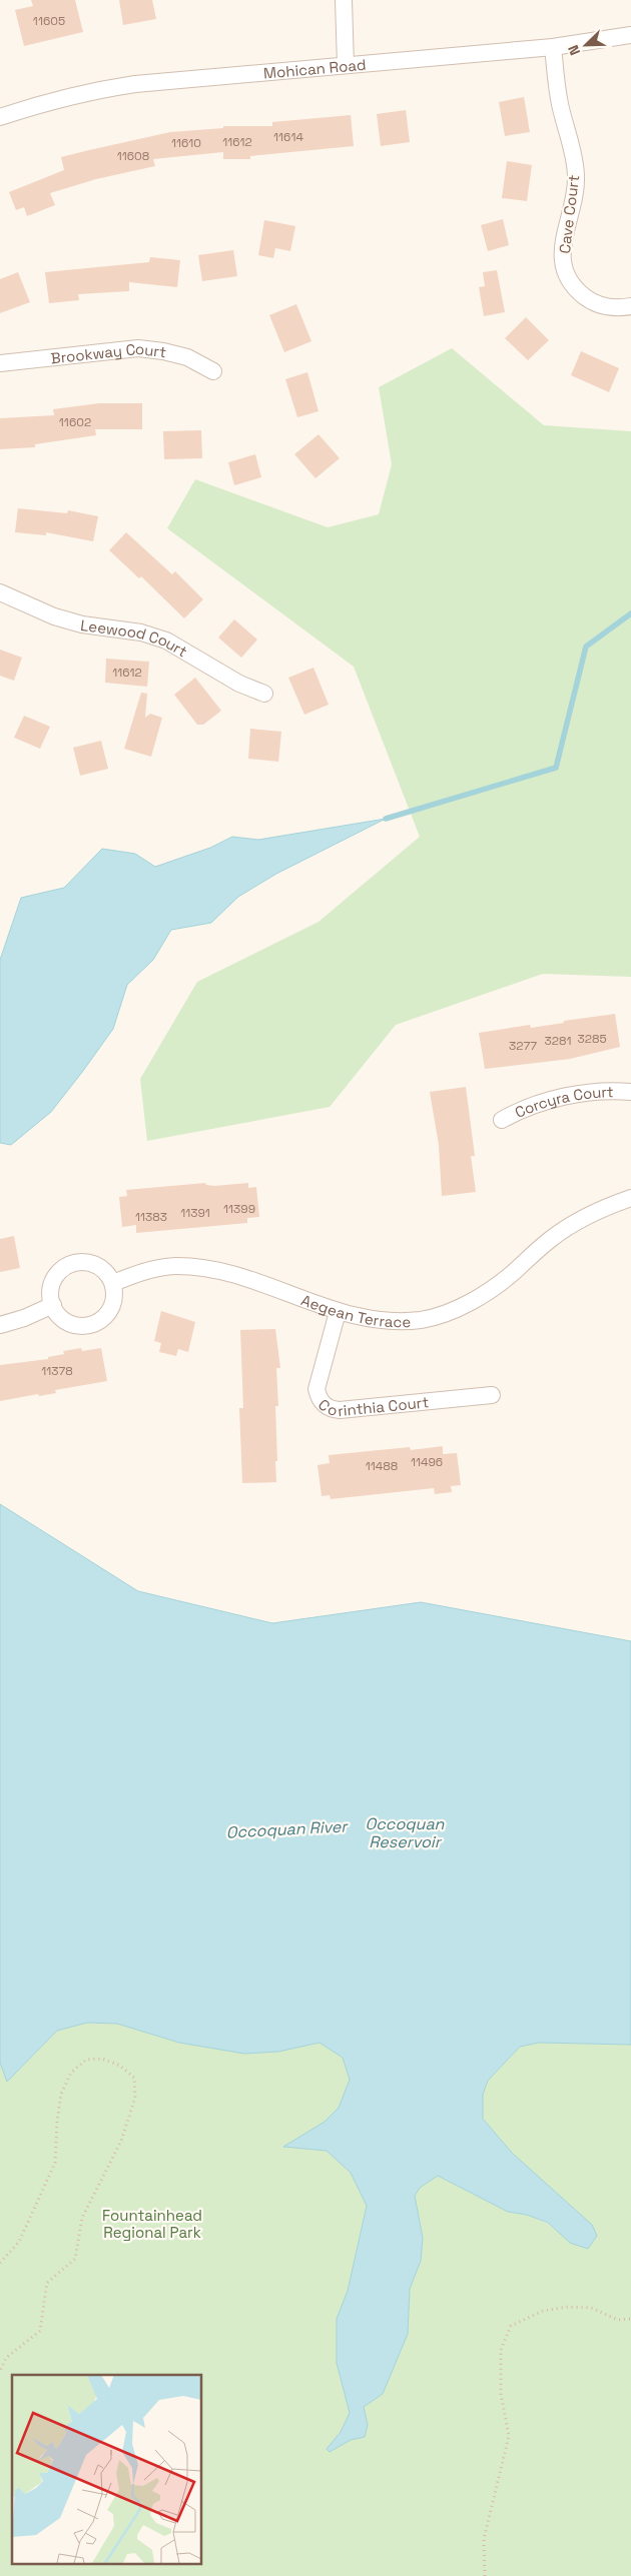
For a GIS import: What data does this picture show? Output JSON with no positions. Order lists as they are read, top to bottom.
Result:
{
  "streets": {
    "street": [
      "Mohican Road",
      "Cave Court",
      "Brookway Court",
      "Leewood Court",
      "Corcyra Court",
      "Aegean Terrace",
      "Corinthia Court"
    ]
  },
  "crossings": [
    ["Mohican Road", "Cave Court"],
    ["Aegean Terrace", "Corinthia Court"]
  ],
  "water": ["Occoquan Reservoir", "Occoquan River"],
  "parks": ["Fountainhead Regional Park"],
  "house_numbers": [
    "11605",
    "11614",
    "11612",
    "11610",
    "11608",
    "11602",
    "11612",
    "3285",
    "3281",
    "3277",
    "11399",
    "11391",
    "11383",
    "11378",
    "11496",
    "11488"
  ],
  "north": "bottom left"
}
